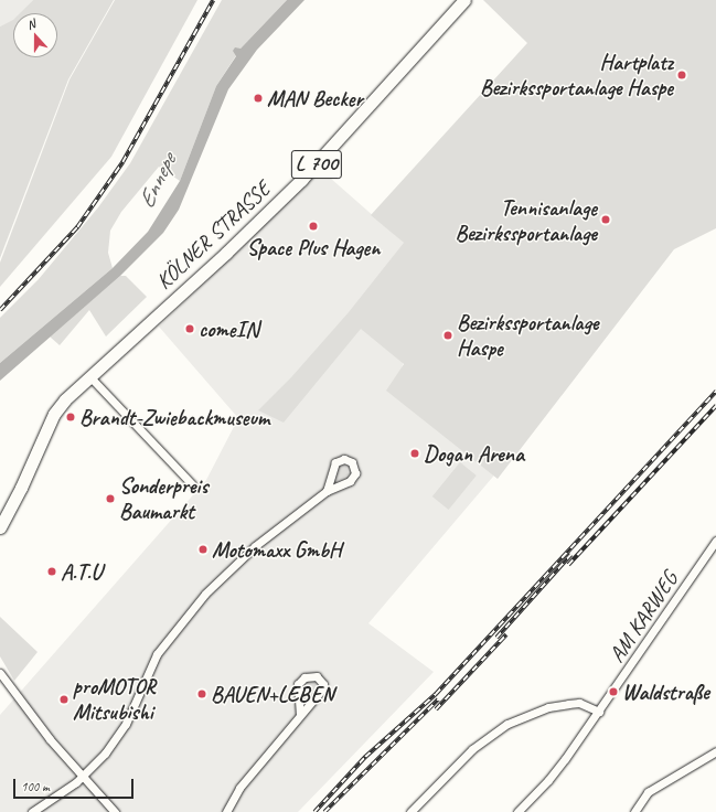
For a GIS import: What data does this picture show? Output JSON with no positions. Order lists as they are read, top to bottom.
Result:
{
  "streets": {
    "main road": ["L 700", "KÖLNER STRASSE"],
    "street": ["AM KARWEG"]
  },
  "crossings": [
    ["L 700", "KÖLNER STRASSE"]
  ],
  "water": ["Ennepe"],
  "places": [
    "Hartplatz Bezirkssportanlage Haspe",
    "MAN Becker",
    "Tennisanlage Bezirkssportanlage",
    "Space Plus Hagen",
    "comeIN",
    "Bezirkssportanlage Haspe",
    "Brandt-Zwiebackmuseum",
    "Dogan Arena",
    "Sonderpreis Baumarkt",
    "Motomaxx GmbH",
    "A.T.U",
    "Waldstraße",
    "BAUEN+LEBEN",
    "proMOTOR Mitsubishi"
  ],
  "scale_bar": "100 m",
  "north": "top"
}
